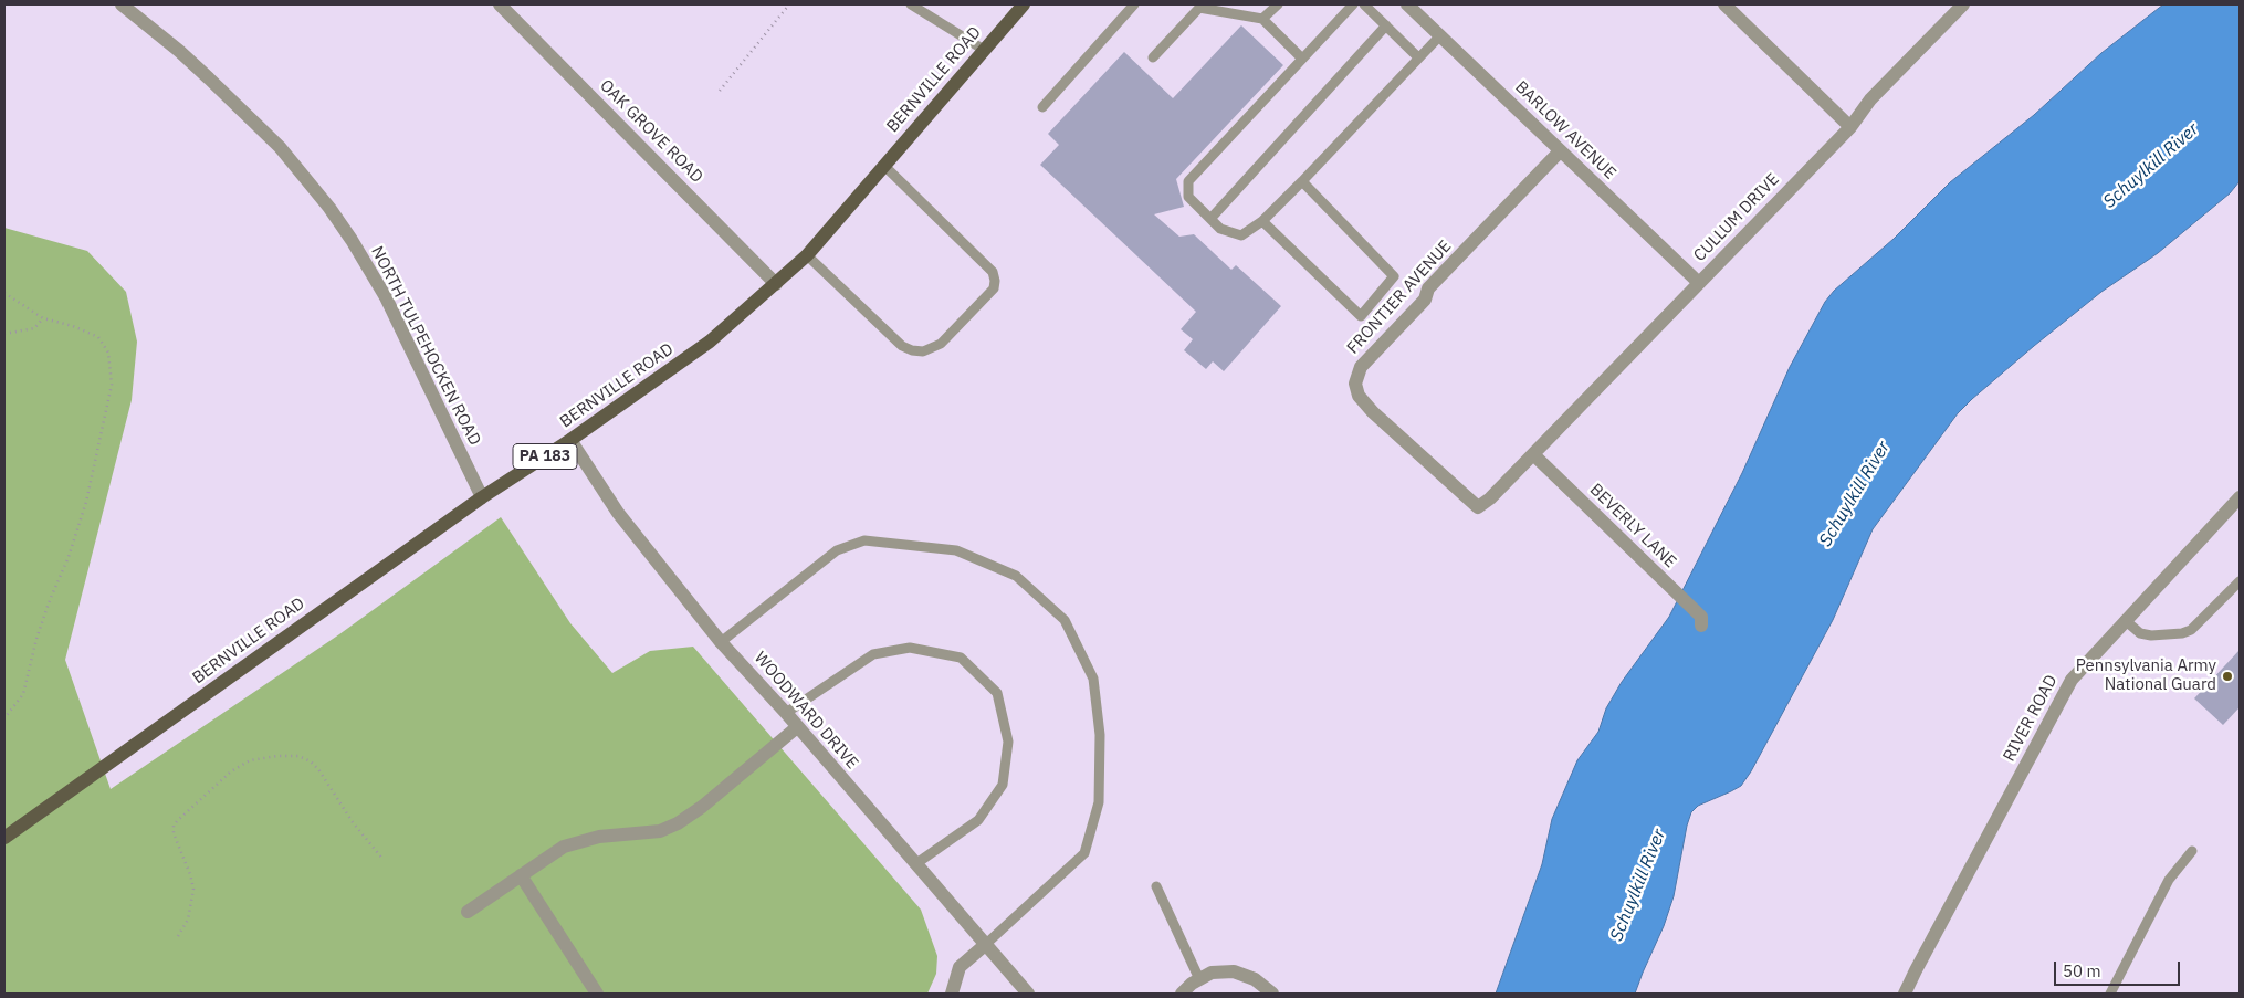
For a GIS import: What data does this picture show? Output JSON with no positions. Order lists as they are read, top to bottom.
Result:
{
  "streets": {
    "main road": ["BERNVILLE ROAD", "PA 183"],
    "street": [
      "BARLOW AVENUE",
      "OAK GROVE ROAD",
      "CULLUM DRIVE",
      "FRONTIER AVENUE",
      "NORTH TULPEHOCKEN ROAD",
      "BEVERLY LANE",
      "WOODWARD DRIVE",
      "RIVER ROAD"
    ]
  },
  "crossings": [
    ["BERNVILLE ROAD", "OAK GROVE ROAD"],
    ["BERNVILLE ROAD", "NORTH TULPEHOCKEN ROAD"],
    ["BERNVILLE ROAD", "WOODWARD DRIVE"],
    ["BARLOW AVENUE", "CULLUM DRIVE"],
    ["BARLOW AVENUE", "FRONTIER AVENUE"],
    ["CULLUM DRIVE", "FRONTIER AVENUE"],
    ["CULLUM DRIVE", "BEVERLY LANE"],
    ["FRONTIER AVENUE", "BEVERLY LANE"]
  ],
  "water": ["Schuylkill River"],
  "places": ["Pennsylvania Army National Guard"],
  "scale_bar": "50 m"
}
